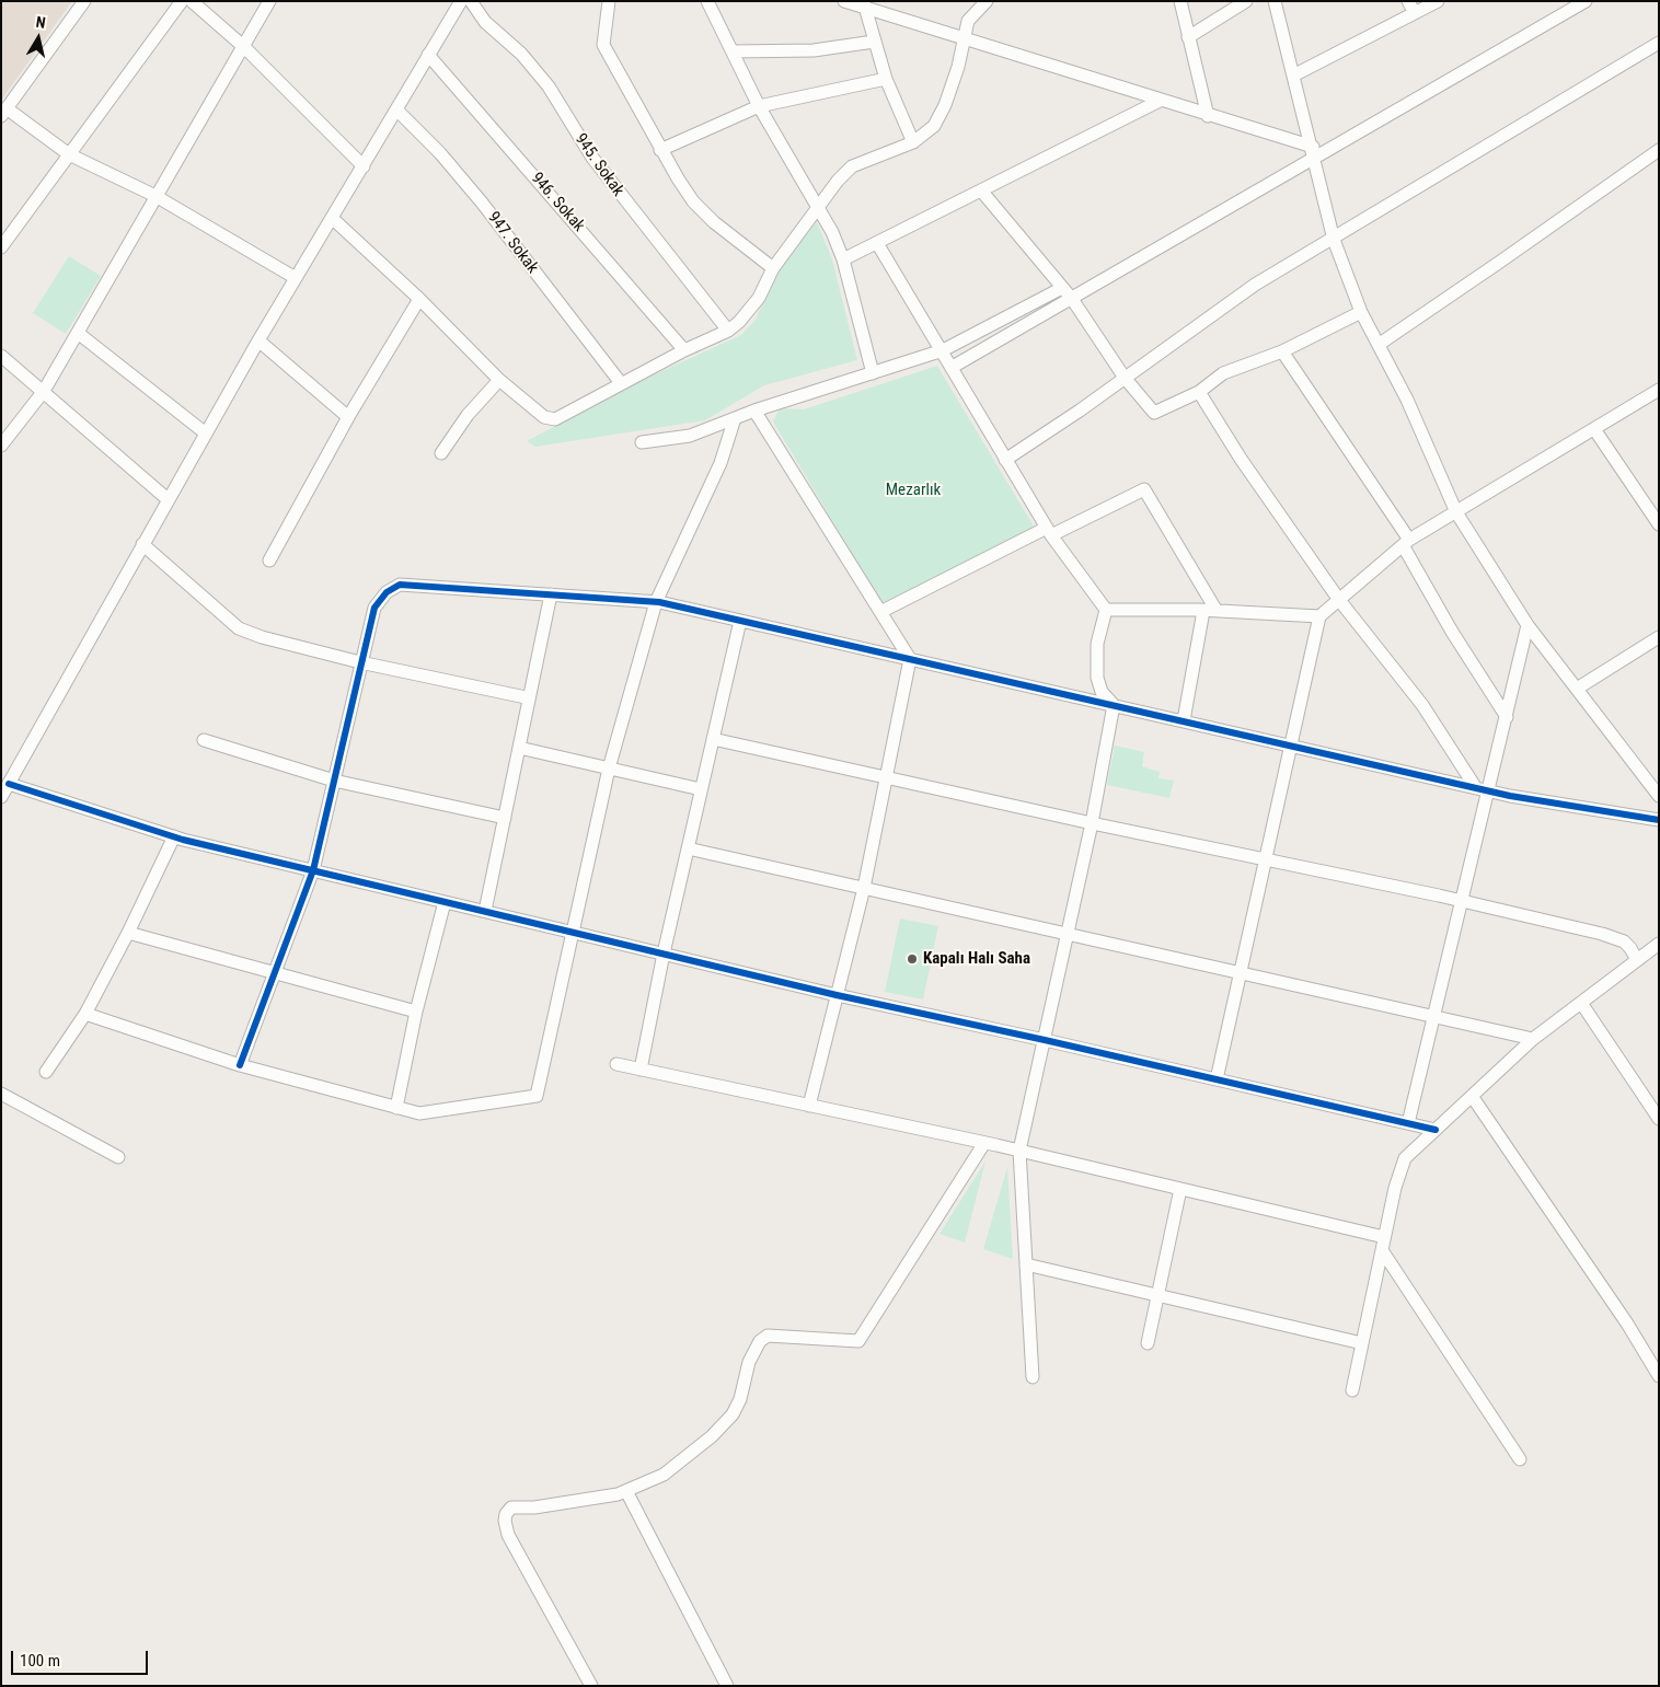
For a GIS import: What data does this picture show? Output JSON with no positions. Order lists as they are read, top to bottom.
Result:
{
  "streets": {
    "street": ["945. Sokak", "946. Sokak", "947. Sokak"]
  },
  "parks": ["Mezarlık"],
  "places": ["Kapalı Halı Saha"],
  "scale_bar": "100 m",
  "north": "top"
}
